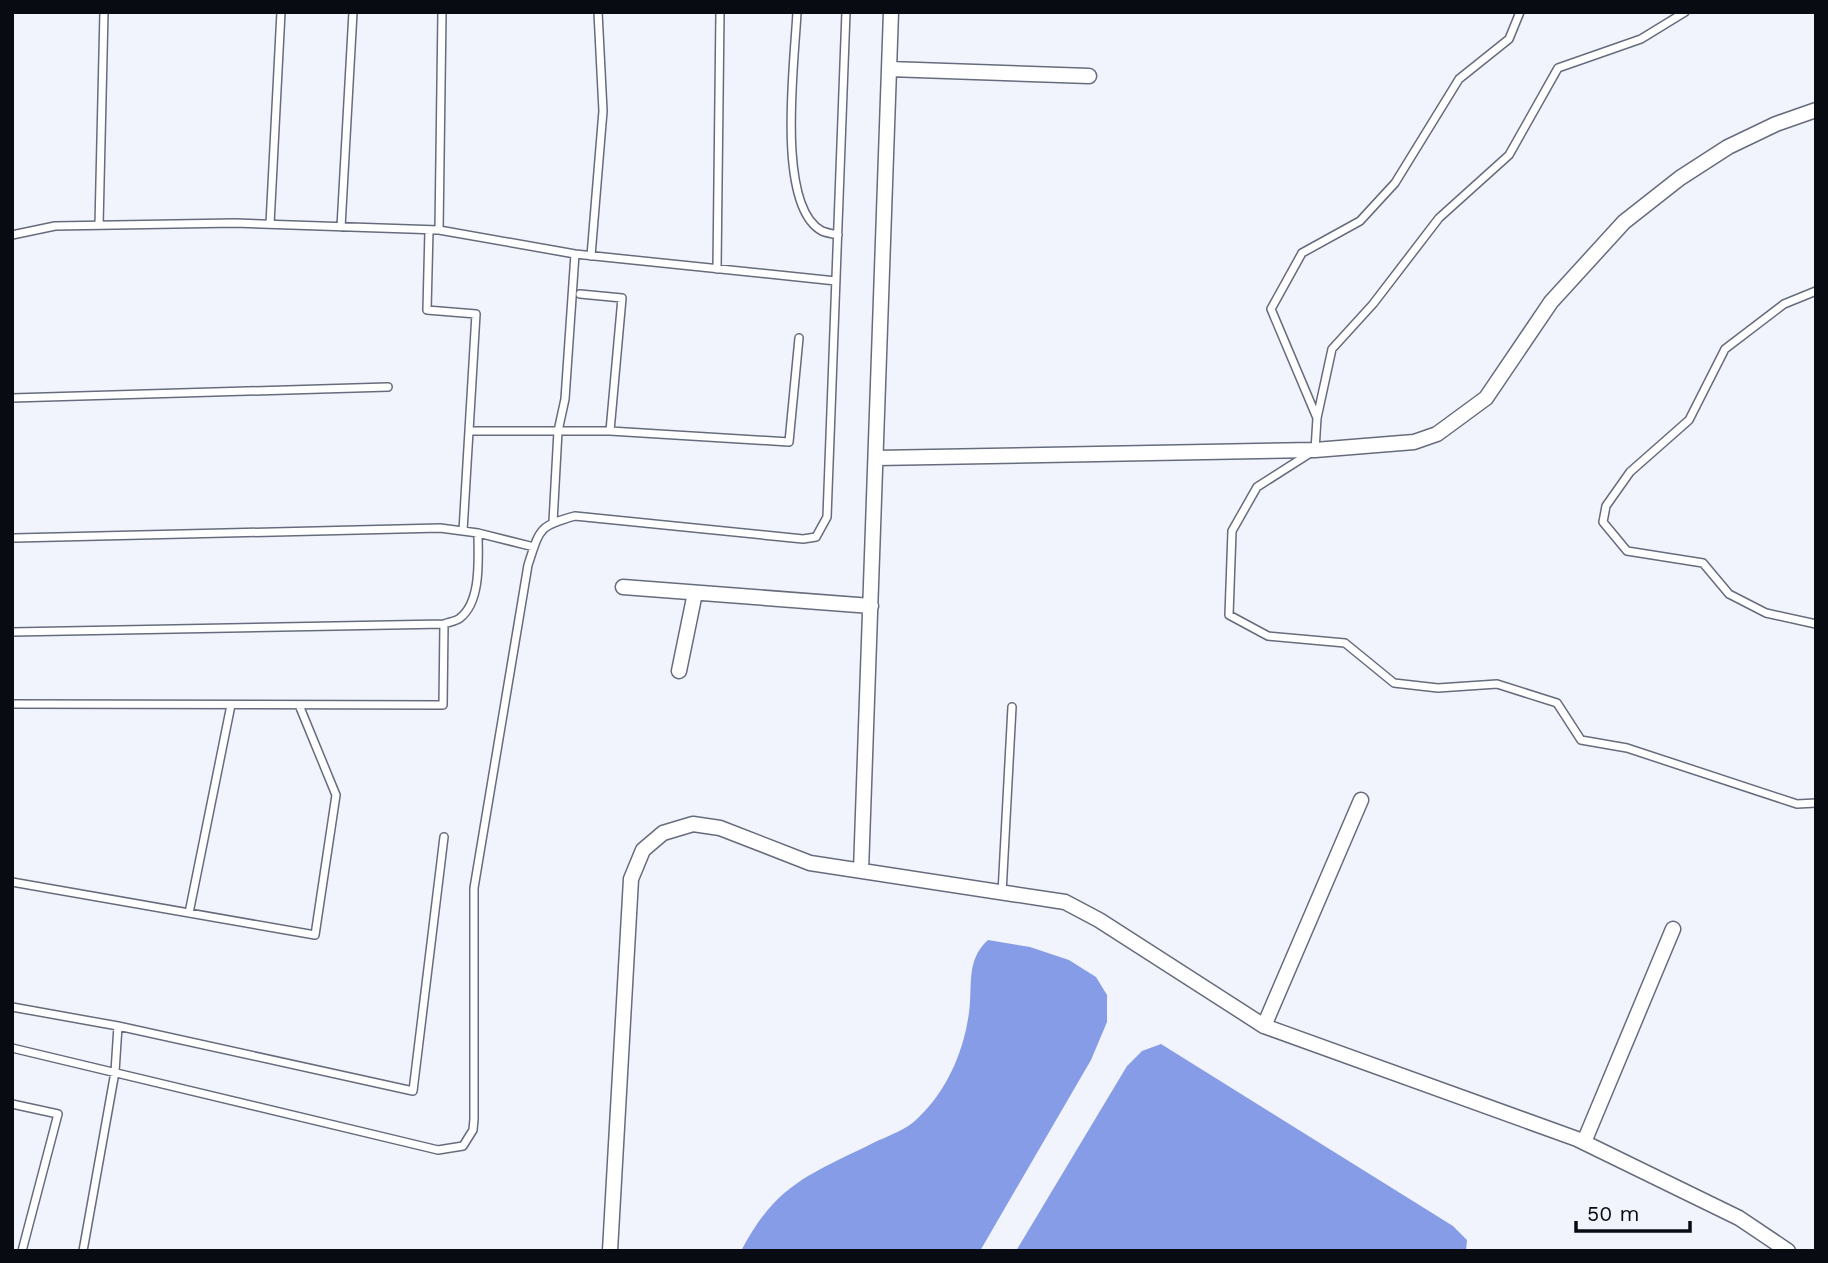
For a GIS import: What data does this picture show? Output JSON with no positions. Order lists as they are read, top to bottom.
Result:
{
  "scale_bar": "50 m"
}
